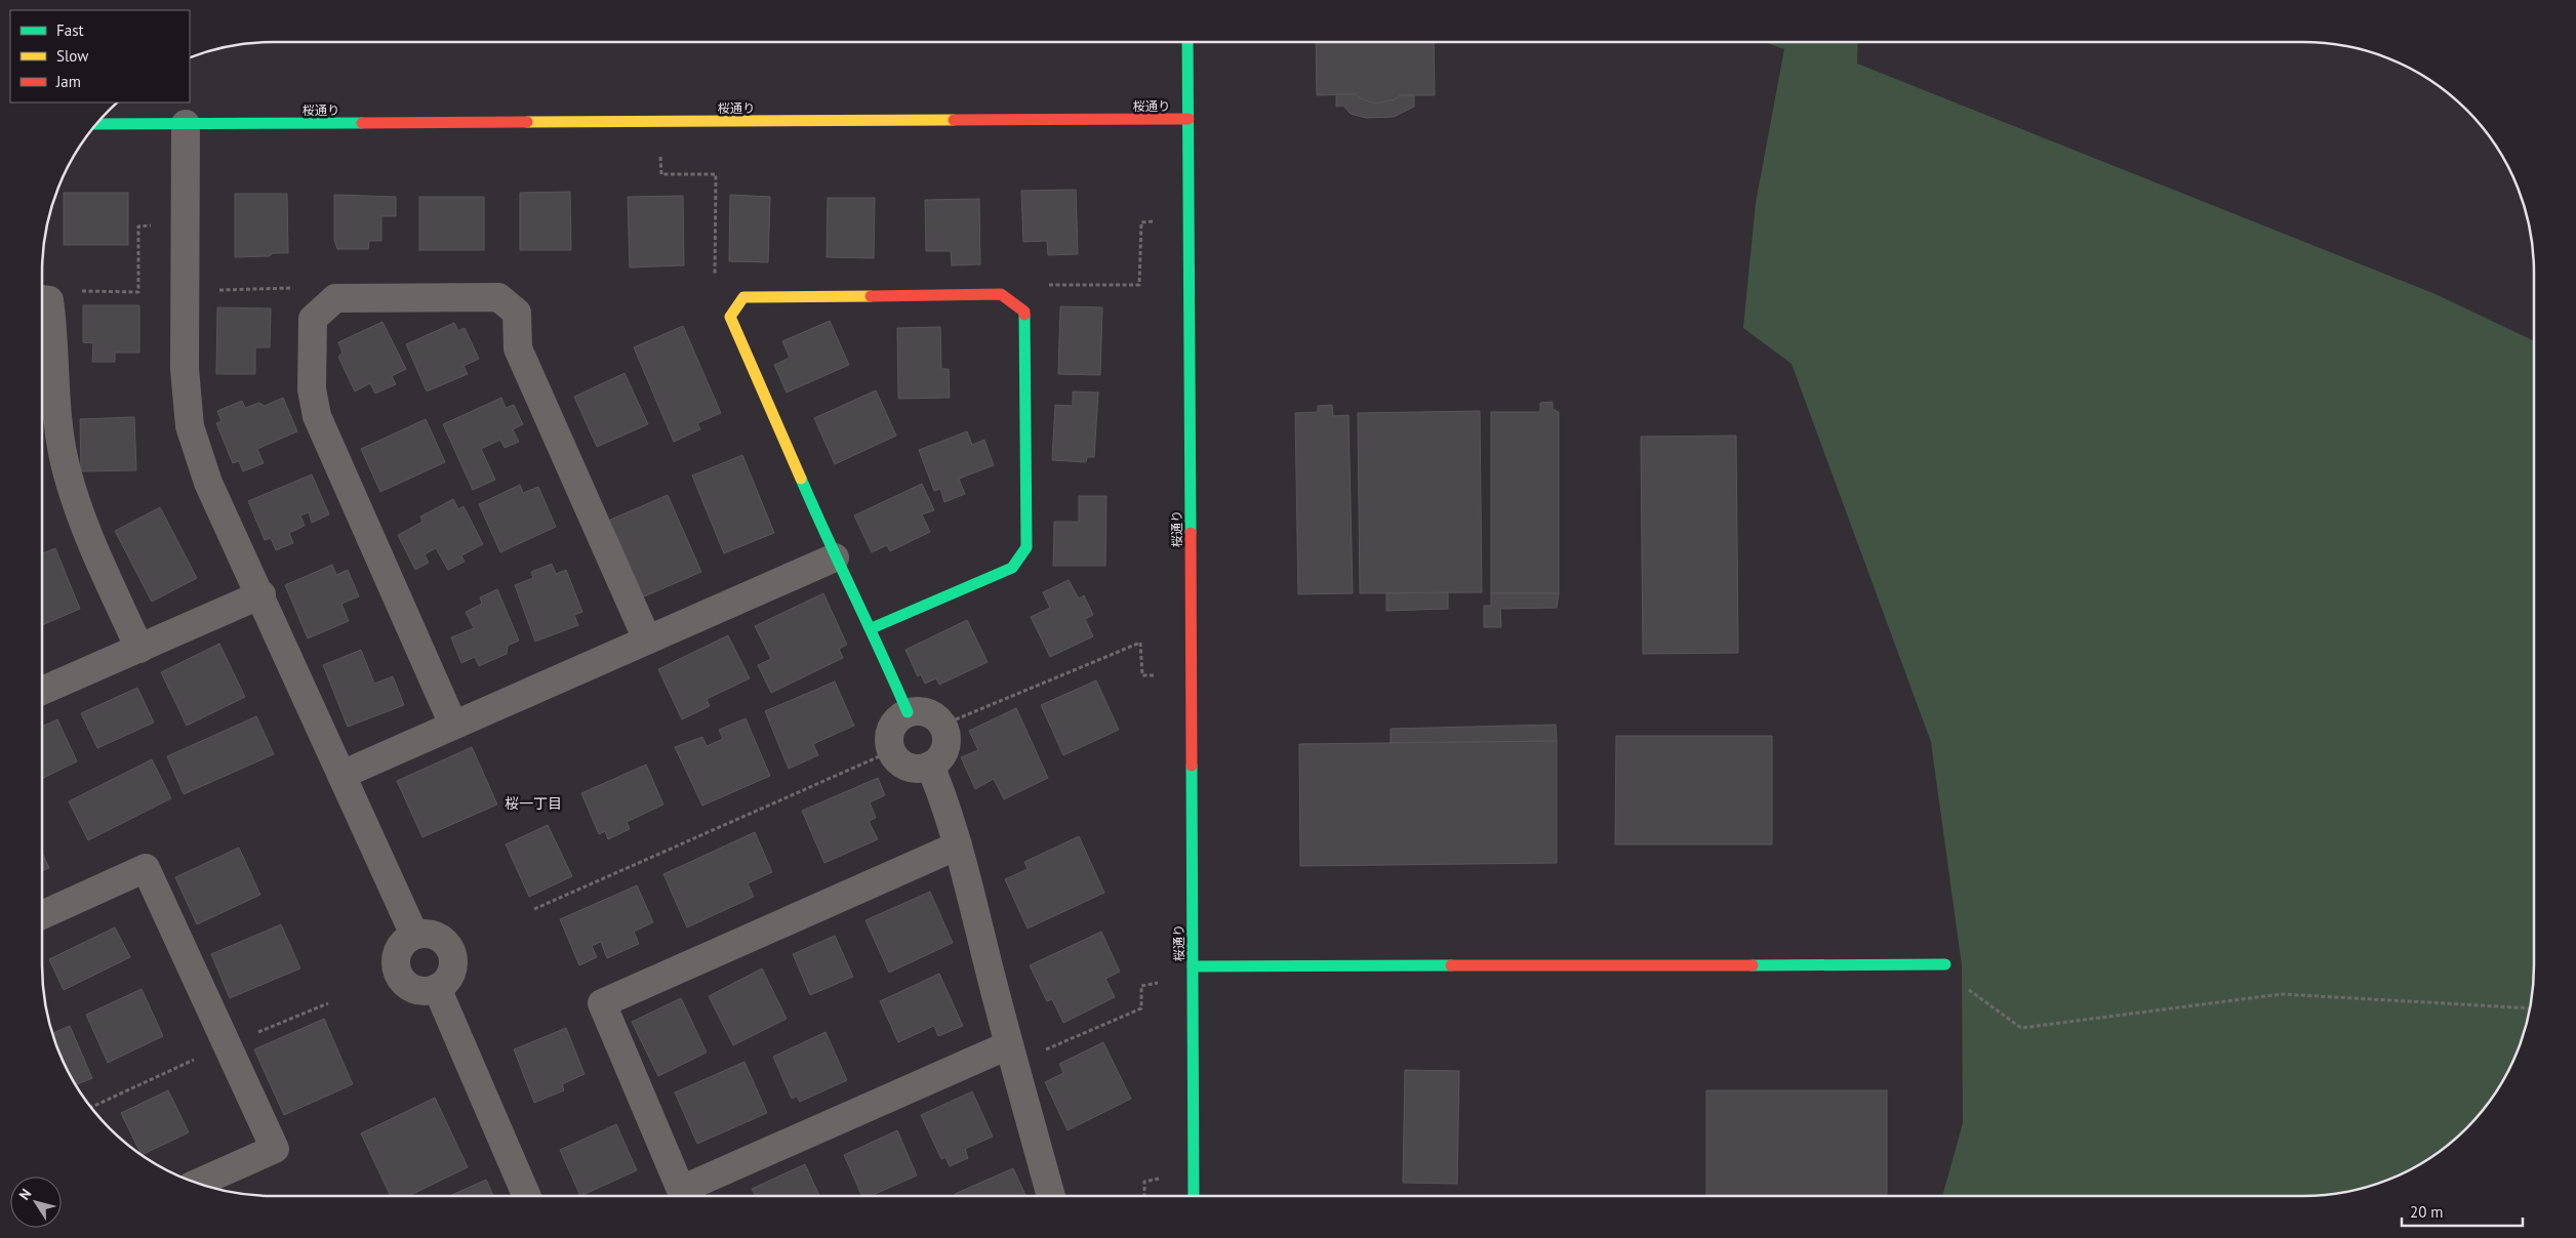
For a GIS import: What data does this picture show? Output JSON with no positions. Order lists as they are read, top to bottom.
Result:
{
  "streets": {
    "street": ["桜通り"]
  },
  "districts": ["桜一丁目"],
  "legend": ["Fast", "Slow", "Jam"],
  "scale_bar": "20 m",
  "north": "top left"
}
